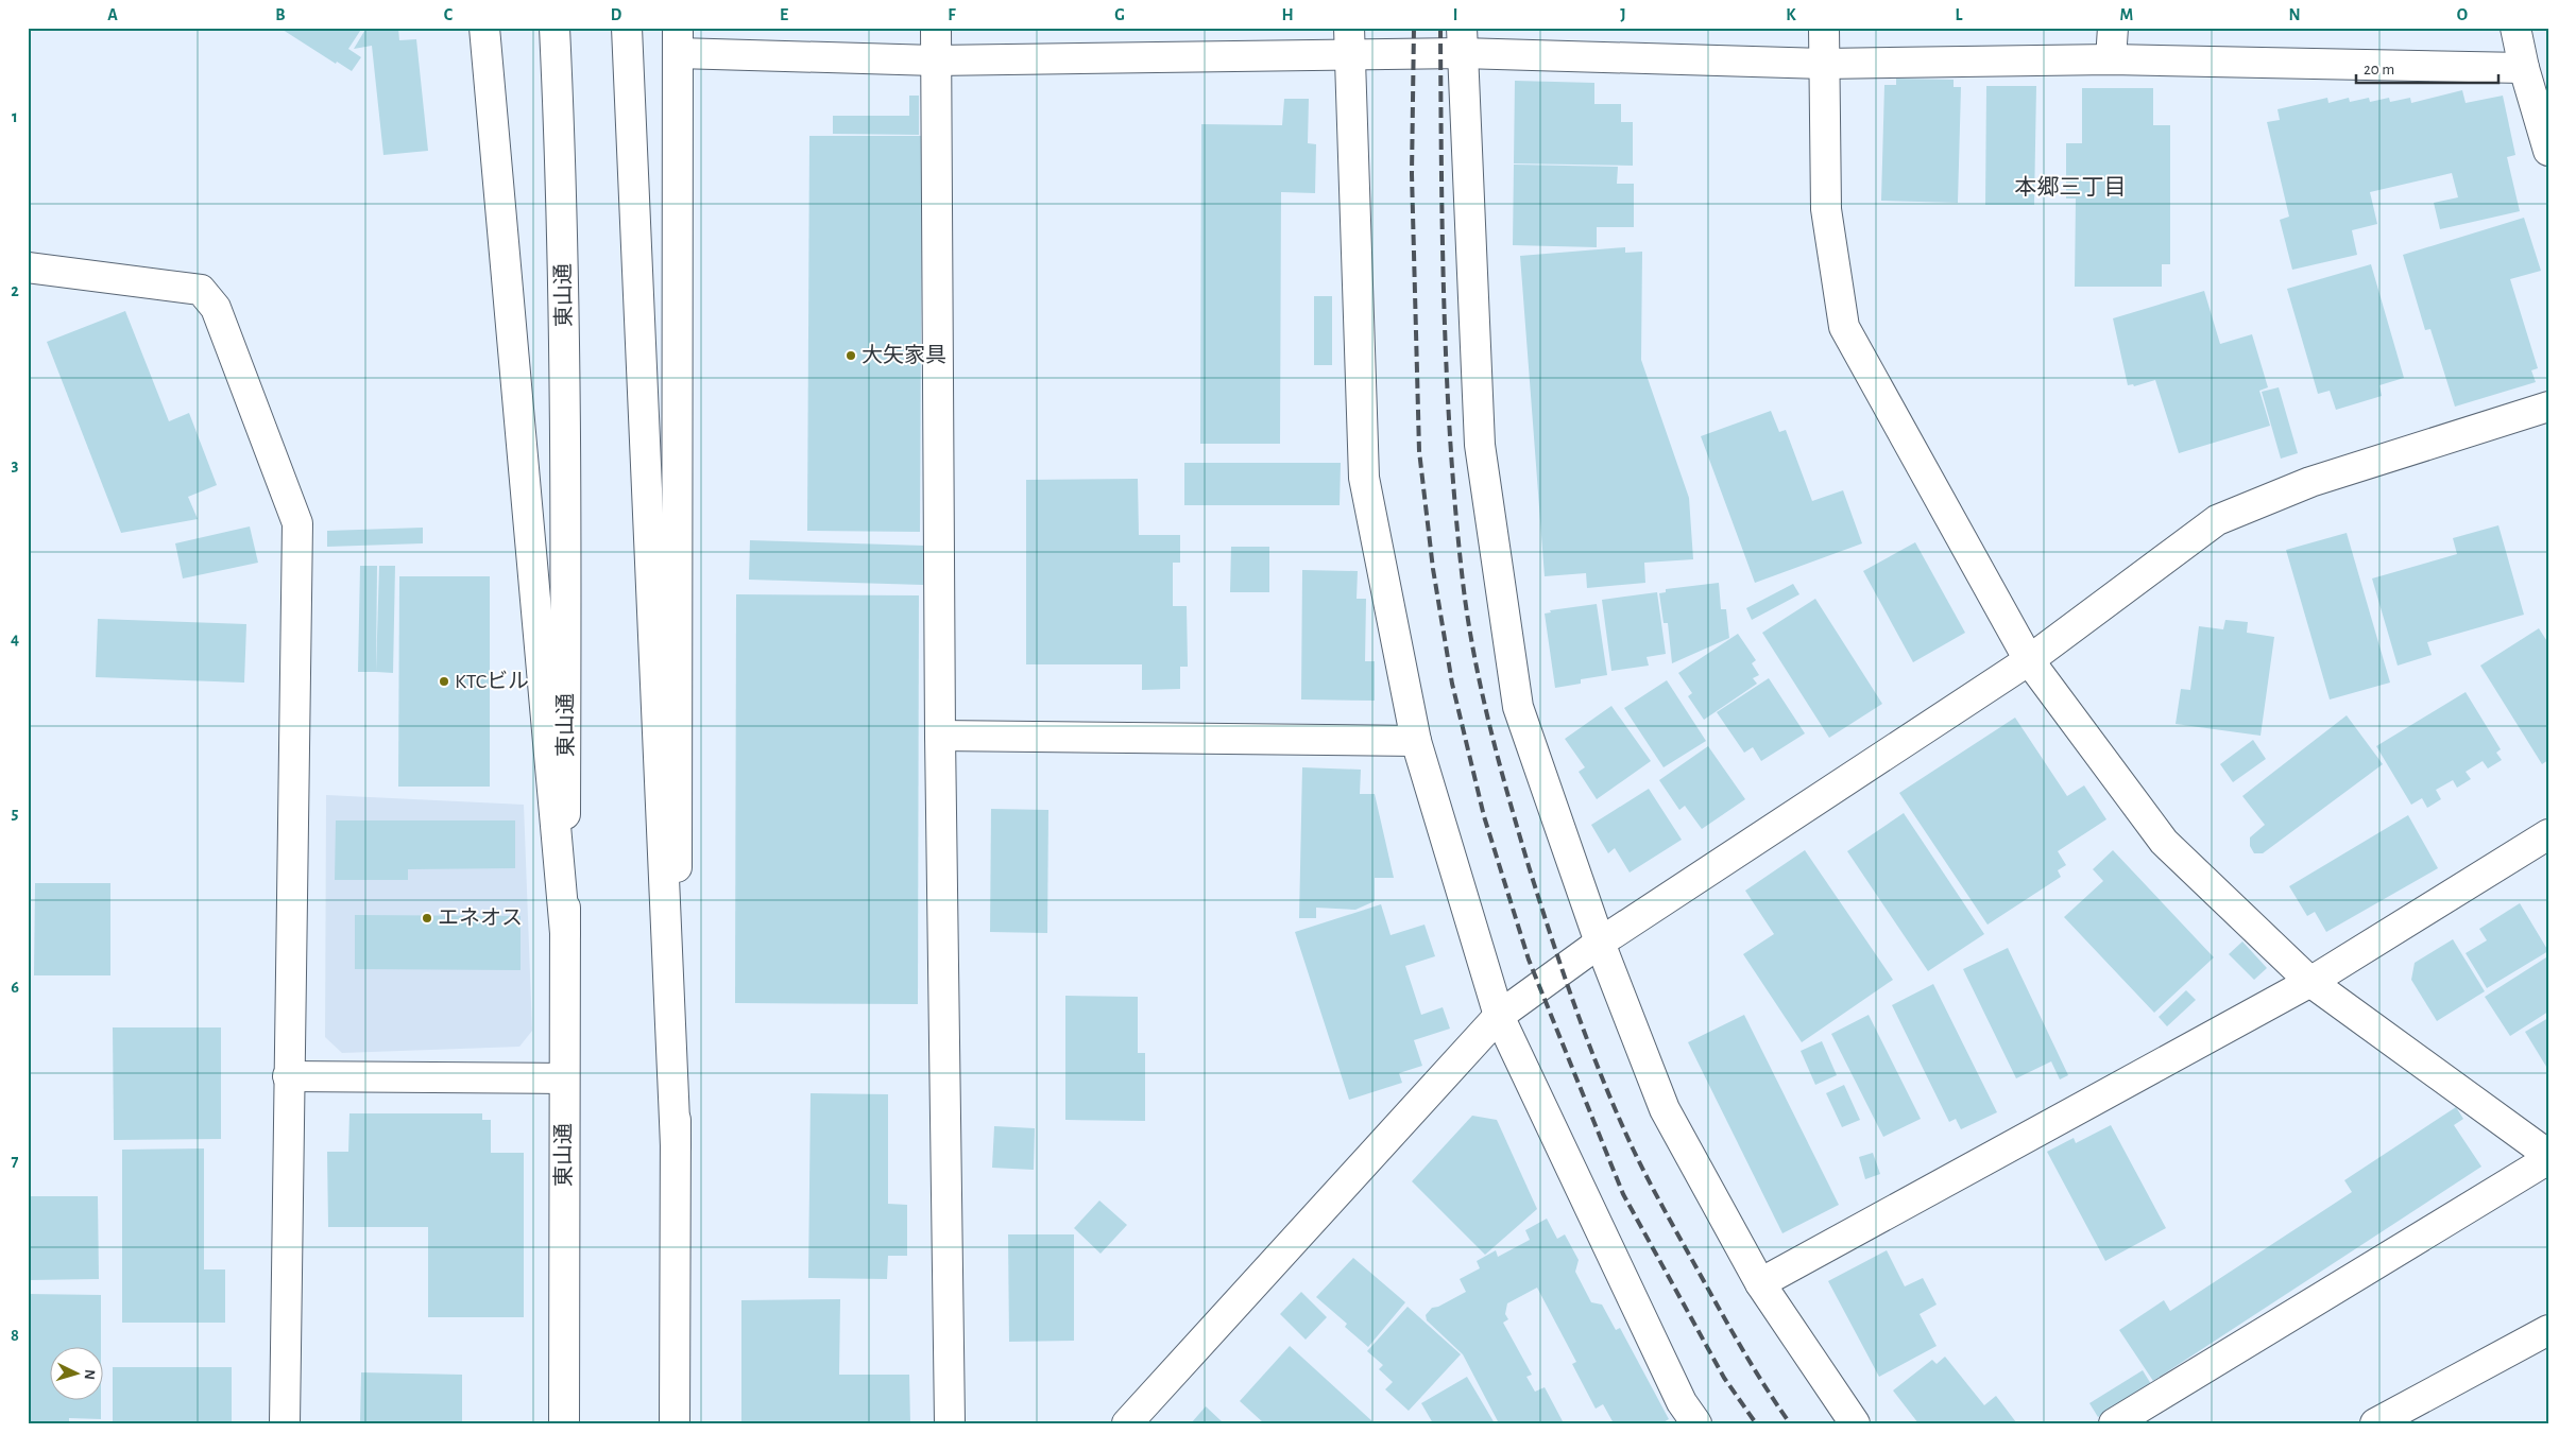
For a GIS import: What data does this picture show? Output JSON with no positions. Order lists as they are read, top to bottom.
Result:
{
  "streets": {
    "main road": ["東山通"]
  },
  "districts": ["本郷三丁目"],
  "places": ["大矢家具", "KTCビル", "エネオス"],
  "scale_bar": "20 m",
  "north": "right",
  "grid": {
    "columns": [
      "A",
      "B",
      "C",
      "D",
      "E",
      "F",
      "G",
      "H",
      "I",
      "J",
      "K",
      "L",
      "M",
      "N",
      "O"
    ],
    "rows": [
      "1",
      "2",
      "3",
      "4",
      "5",
      "6",
      "7",
      "8"
    ]
  }
}
